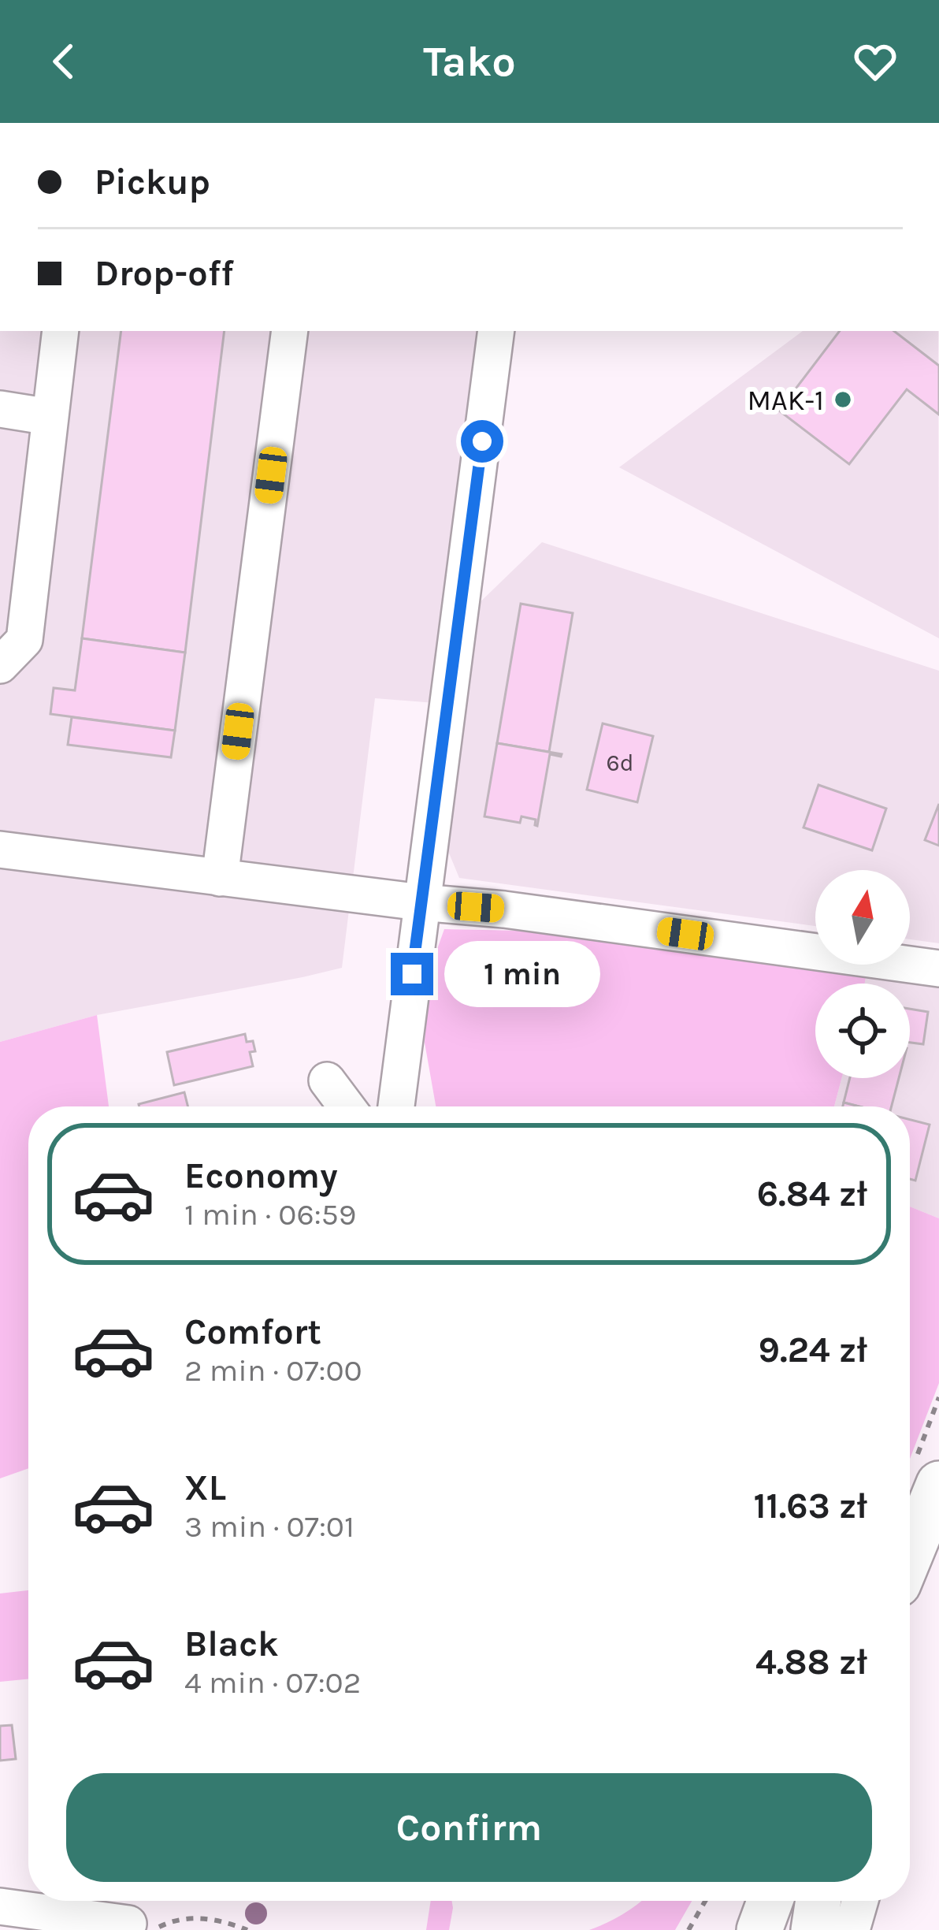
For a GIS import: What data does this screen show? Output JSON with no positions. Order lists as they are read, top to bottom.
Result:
{
  "places": ["MAK-1"],
  "house_numbers": ["6d"],
  "north": "top",
  "page": {
    "header": "Tako",
    "banner": ["Pickup", "Drop-off"],
    "bubble": "1 min",
    "list": [
      {
        "name": "Economy",
        "note": "1 min · 06:59",
        "value": "6.84 zł"
      },
      {
        "name": "Comfort",
        "note": "2 min · 07:00",
        "value": "9.24 zł"
      },
      {
        "name": "XL",
        "note": "3 min · 07:01",
        "value": "11.63 zł"
      },
      {
        "name": "Black",
        "note": "4 min · 07:02",
        "value": "4.88 zł"
      }
    ],
    "buttons": "Confirm"
  }
}
